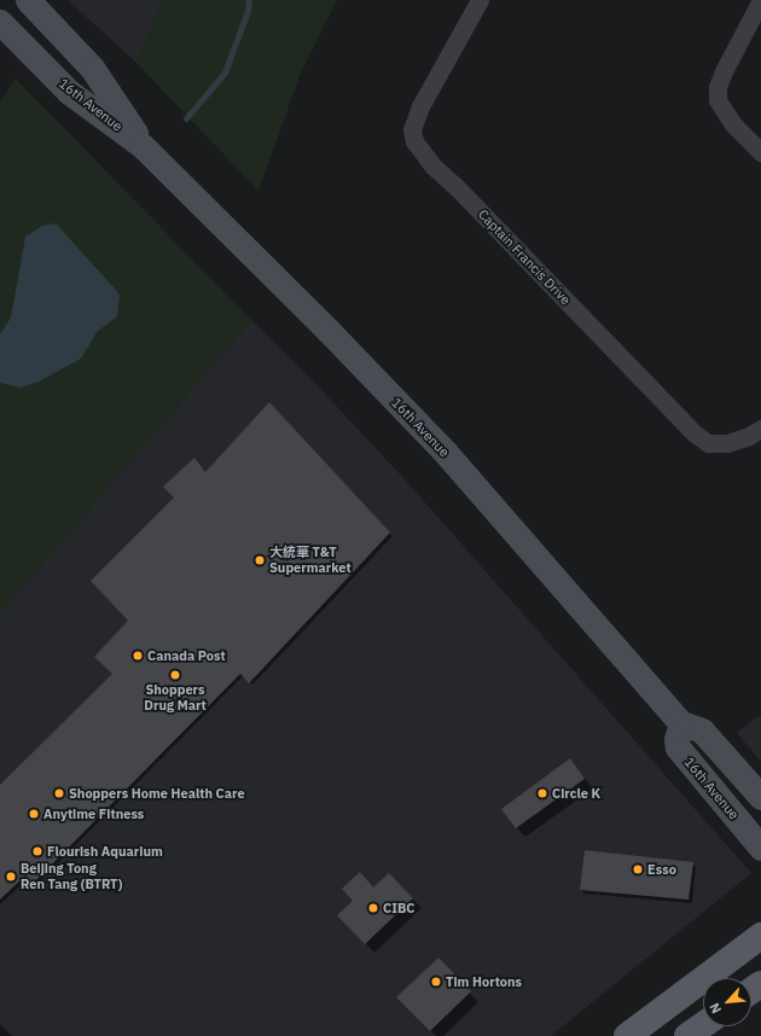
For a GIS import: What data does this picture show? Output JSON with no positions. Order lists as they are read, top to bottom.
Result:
{
  "streets": {
    "main road": ["16th Avenue"],
    "street": ["Captain Francis Drive"]
  },
  "places": [
    "大統華 T&T Supermarket",
    "Canada Post",
    "Shoppers Drug Mart",
    "Shoppers Home Health Care",
    "Circle K",
    "Anytime Fitness",
    "Flourish Aquarium",
    "Esso",
    "Beijing Tong Ren Tang (BTRT)",
    "CIBC",
    "Tim Hortons"
  ],
  "north": "bottom left"
}
